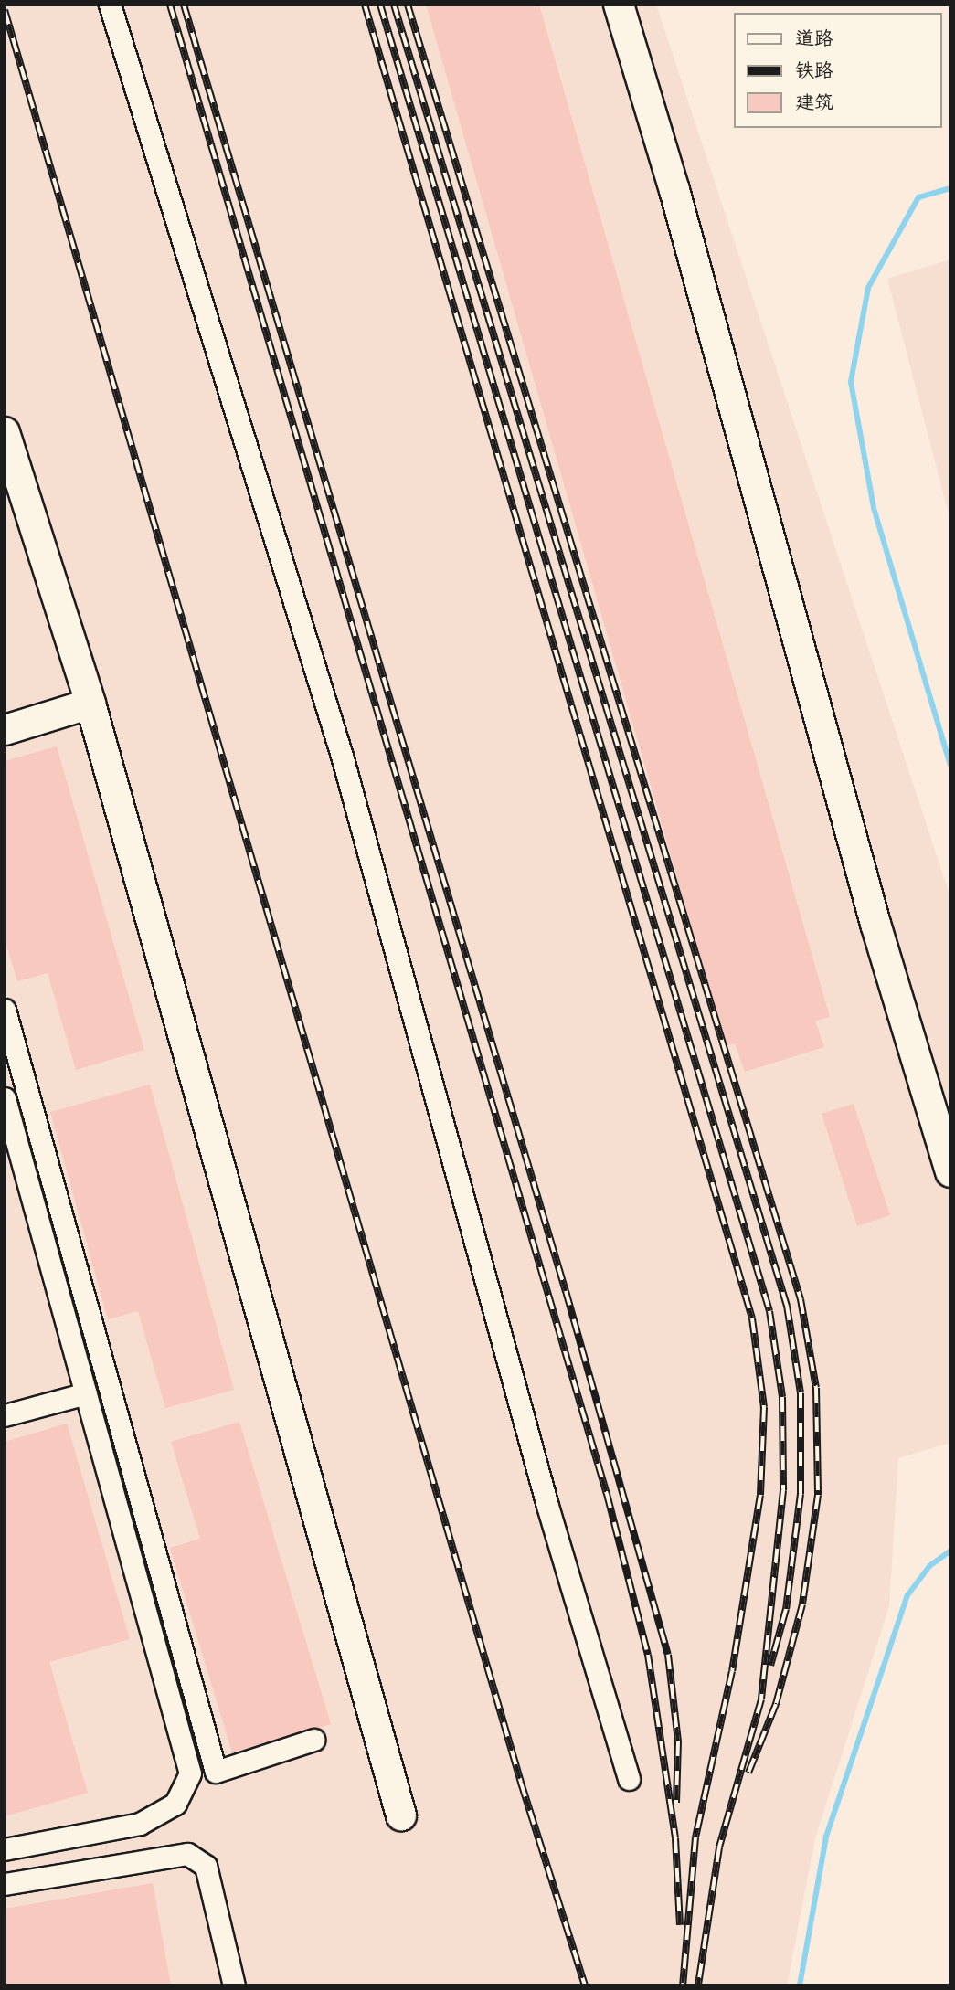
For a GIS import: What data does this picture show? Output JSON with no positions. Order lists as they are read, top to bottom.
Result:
{
  "legend": ["道路", "铁路", "建筑"]
}
